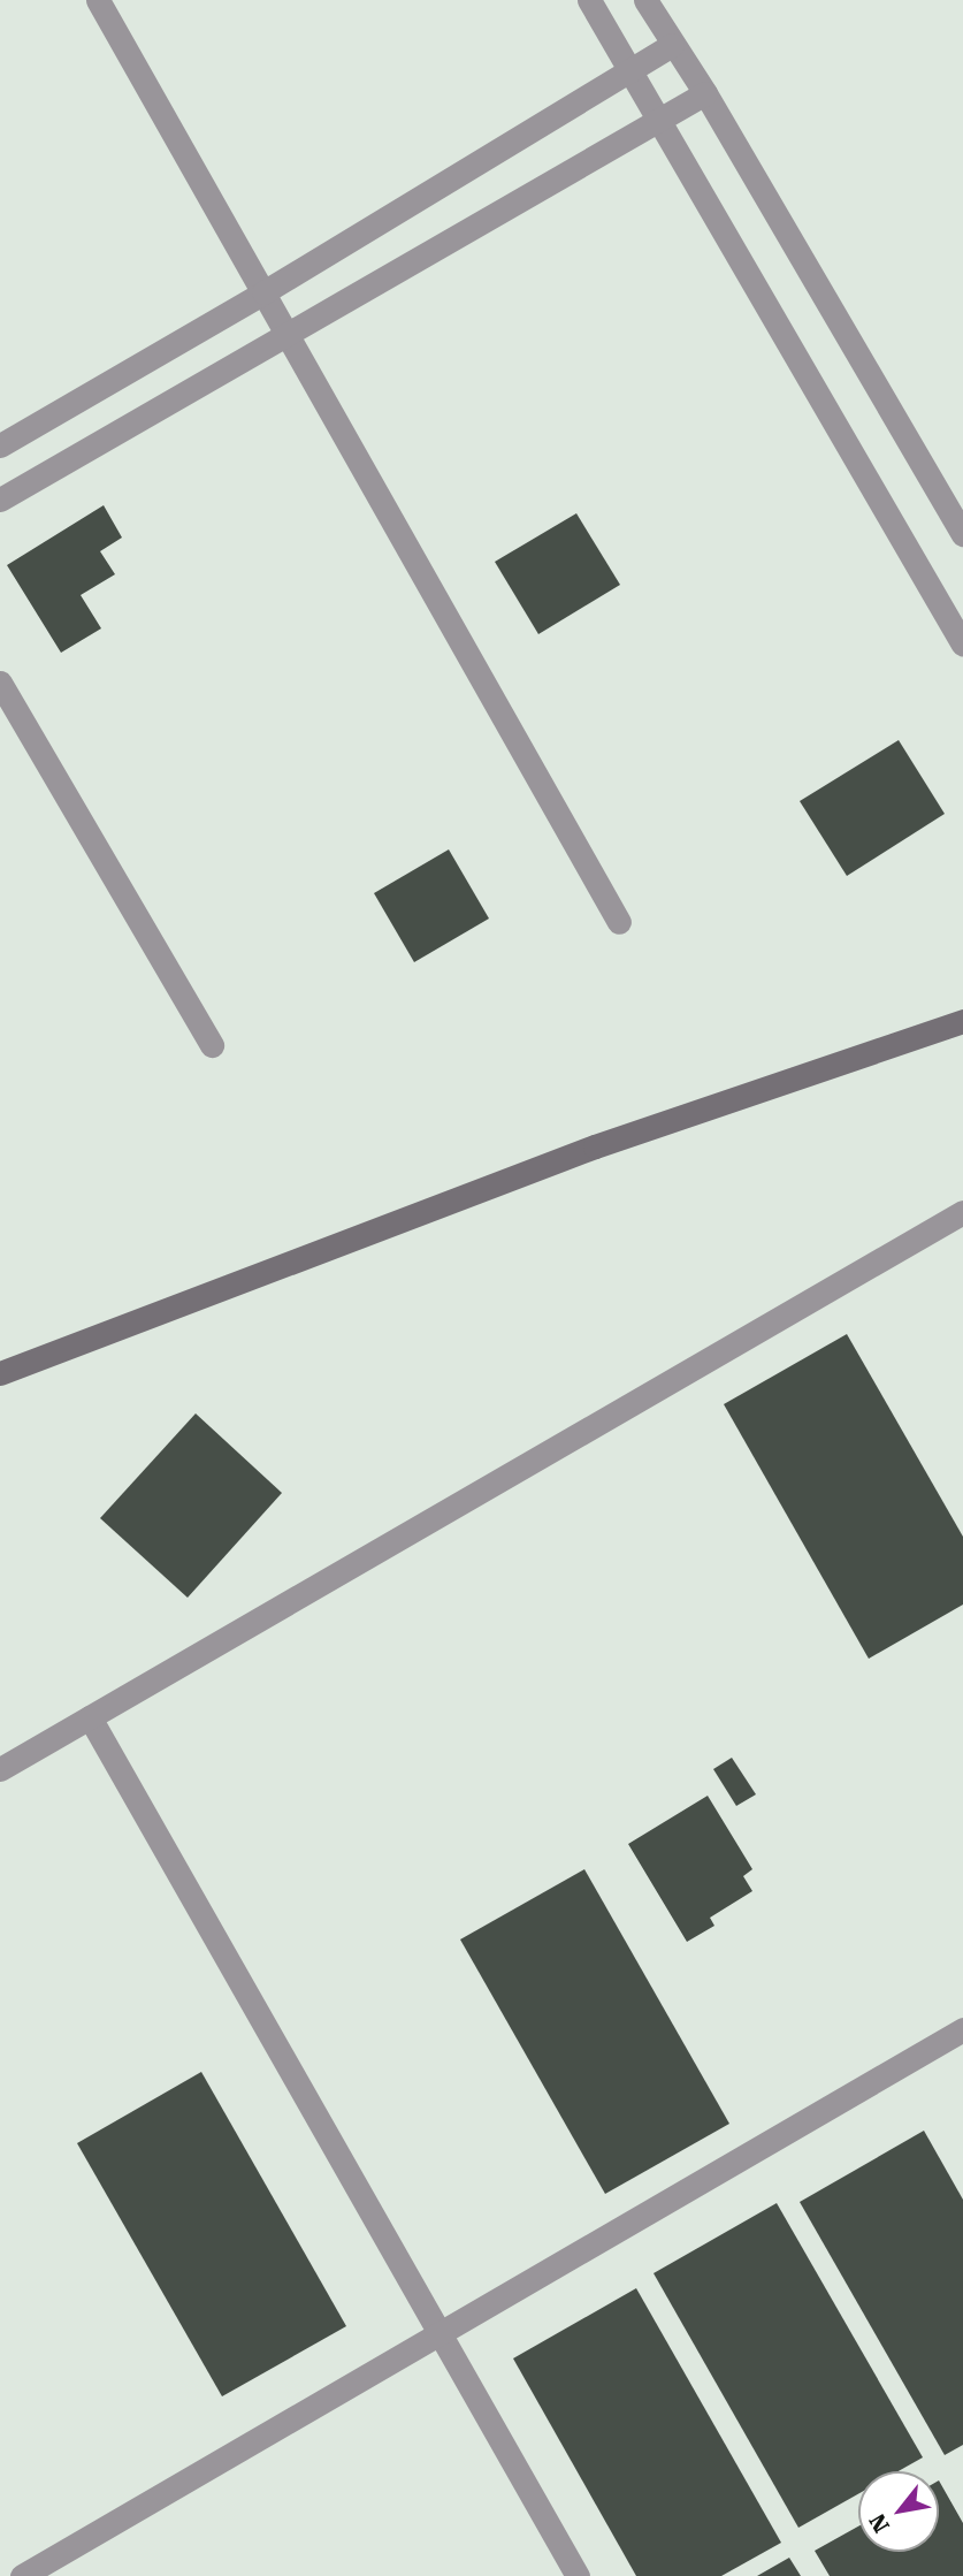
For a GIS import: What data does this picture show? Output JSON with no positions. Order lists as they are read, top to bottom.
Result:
{
  "north": "bottom left"
}
